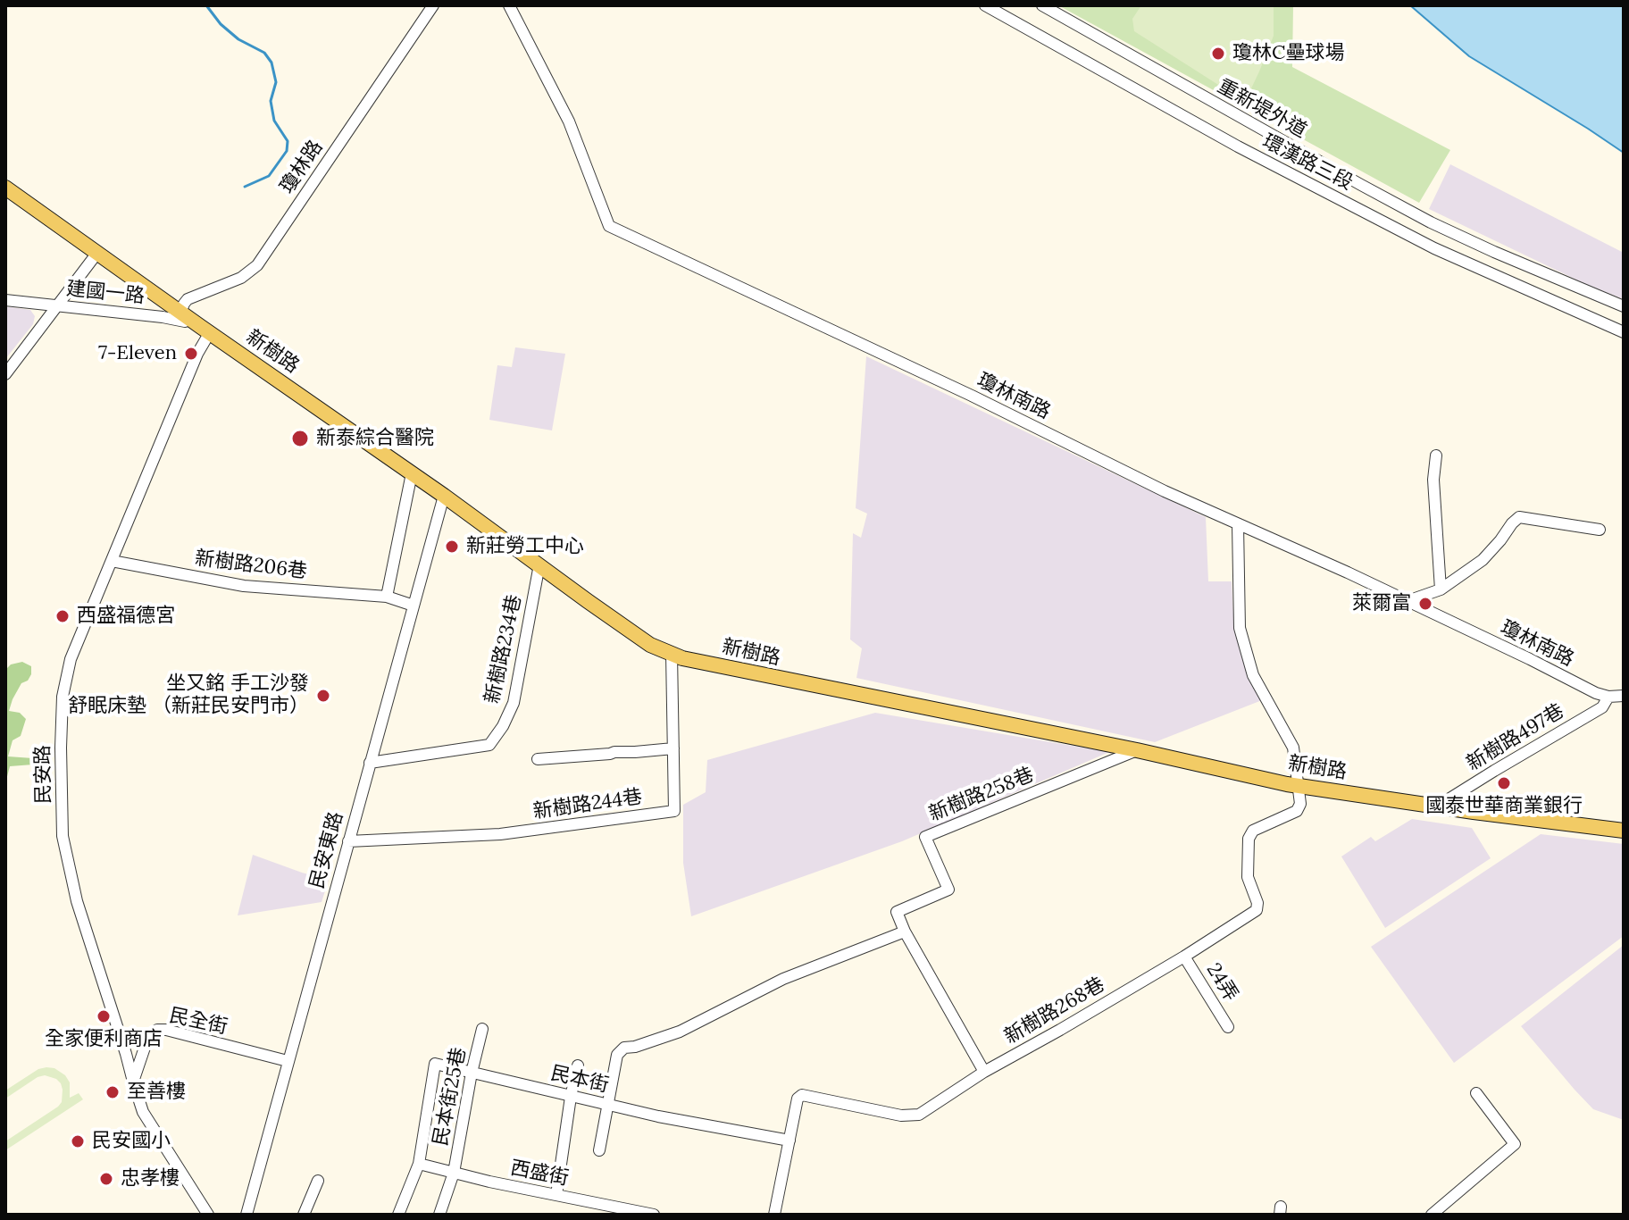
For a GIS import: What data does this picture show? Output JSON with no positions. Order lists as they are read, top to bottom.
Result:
{
  "streets": {
    "main road": ["新樹路"],
    "street": [
      "重新堤外道",
      "環漢路三段",
      "瓊林路",
      "建國一路",
      "瓊林南路",
      "新樹路206巷",
      "新樹路234巷",
      "新樹路497巷",
      "民安路",
      "新樹路258巷",
      "新樹路244巷",
      "民安東路",
      "24弄",
      "新樹路268巷",
      "民全街",
      "民本街",
      "民本街25巷",
      "西盛街"
    ]
  },
  "crossings": [
    ["瓊林路", "建國一路"],
    ["瓊林路", "新樹路"],
    ["建國一路", "新樹路"],
    ["新樹路", "新樹路234巷"],
    ["新樹路", "新樹路497巷"],
    ["新樹路", "民安路"],
    ["新樹路", "新樹路258巷"],
    ["新樹路", "新樹路244巷"],
    ["新樹路", "民安東路"],
    ["新樹路", "新樹路268巷"],
    ["瓊林南路", "新樹路497巷"],
    ["新樹路206巷", "民安路"],
    ["新樹路206巷", "民安東路"],
    ["新樹路234巷", "民安東路"],
    ["民安路", "民全街"],
    ["新樹路244巷", "民安東路"],
    ["民安東路", "民全街"],
    ["24弄", "新樹路268巷"],
    ["新樹路268巷", "民本街"],
    ["民本街", "民本街25巷"],
    ["民本街", "西盛街"],
    ["民本街25巷", "西盛街"]
  ],
  "places": [
    "瓊林C壘球場",
    "7-Eleven",
    "新泰綜合醫院",
    "新莊勞工中心",
    "萊爾富",
    "西盛福德宮",
    "坐又銘 手工沙發 舒眠床墊 （新莊民安門市）",
    "國泰世華商業銀行",
    "全家便利商店",
    "至善樓",
    "民安國小",
    "忠孝樓"
  ]
}
